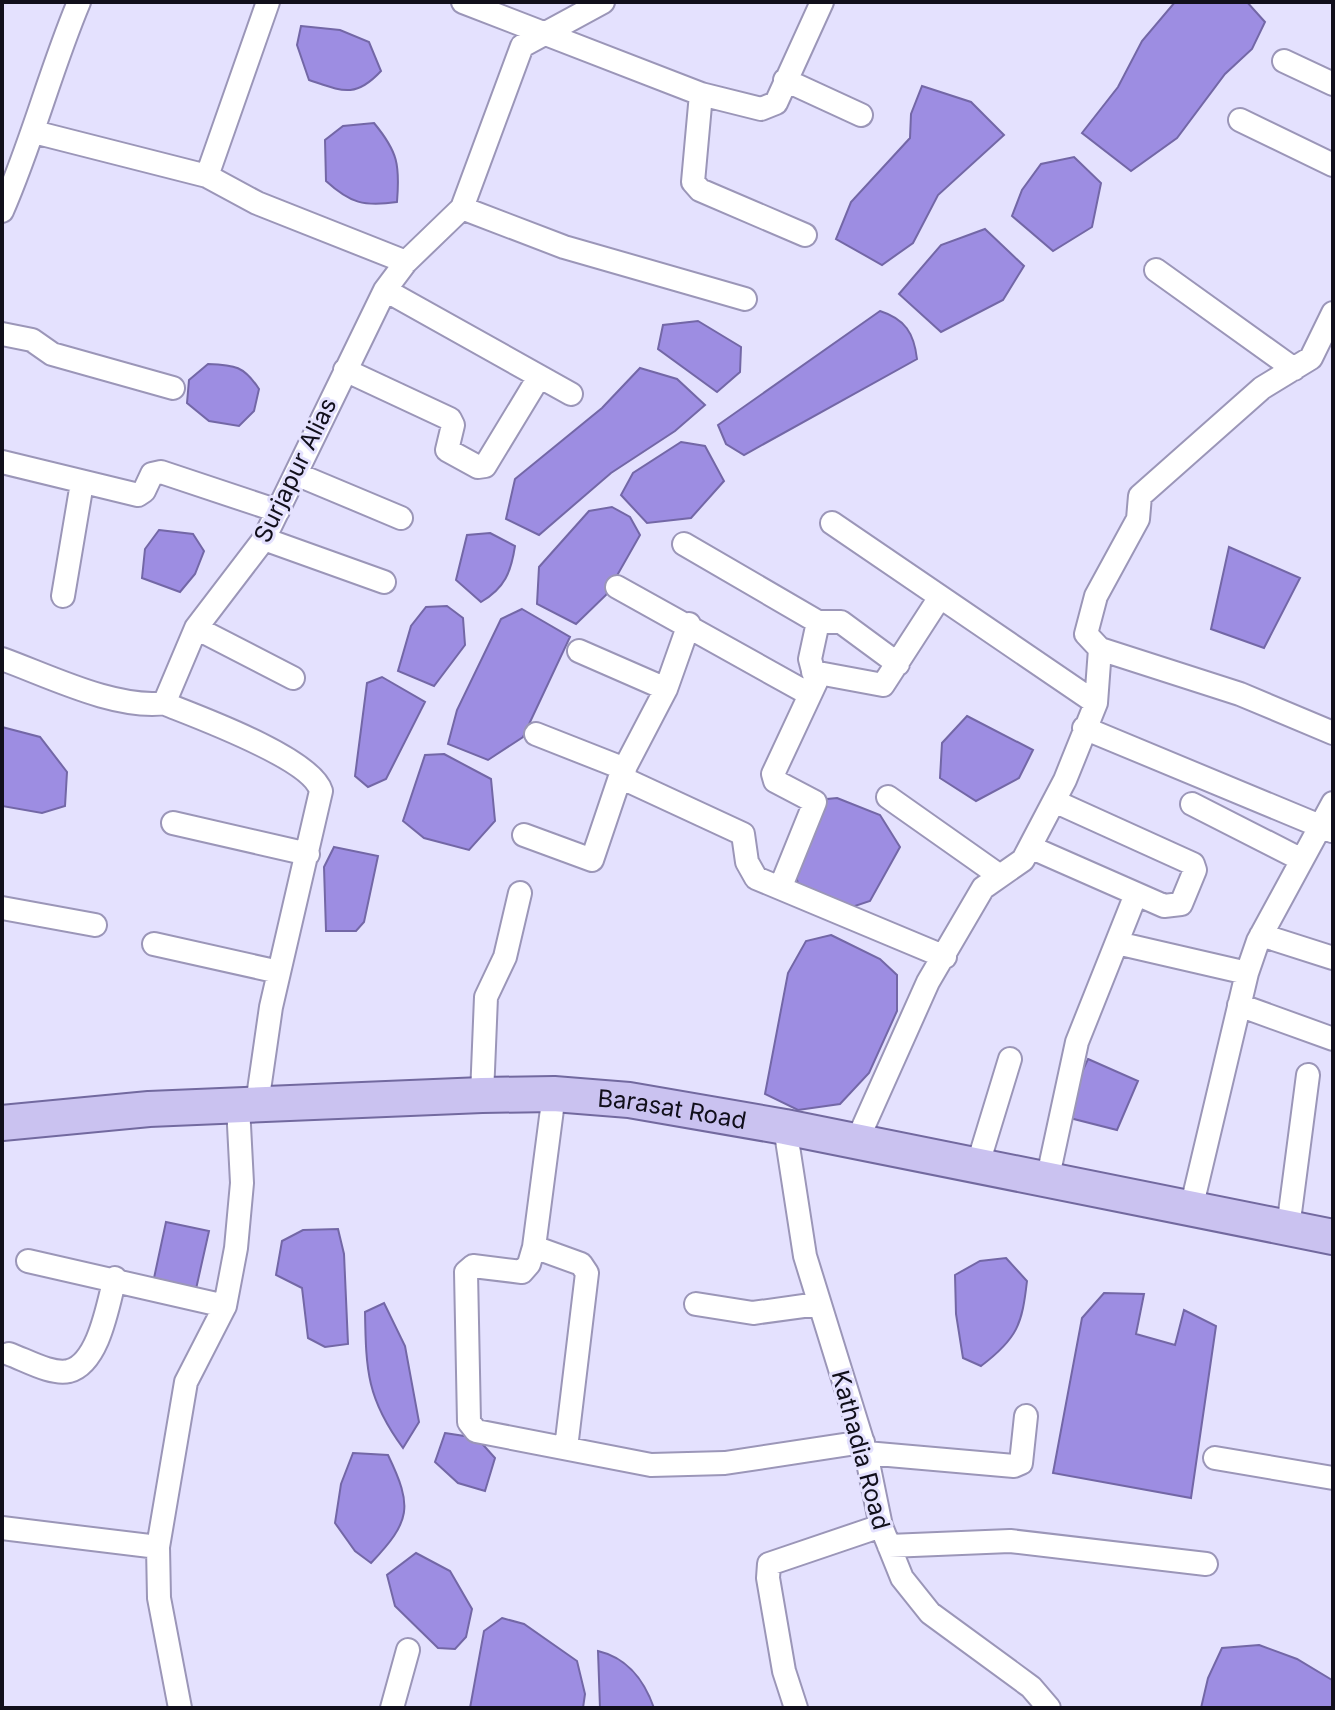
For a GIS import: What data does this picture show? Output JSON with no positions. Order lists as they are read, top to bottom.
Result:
{
  "streets": {
    "main road": ["Barasat Road"],
    "street": ["Surjapur Alias", "Kathadia Road"]
  },
  "crossings": [
    ["Barasat Road", "Kathadia Road"]
  ]
}
